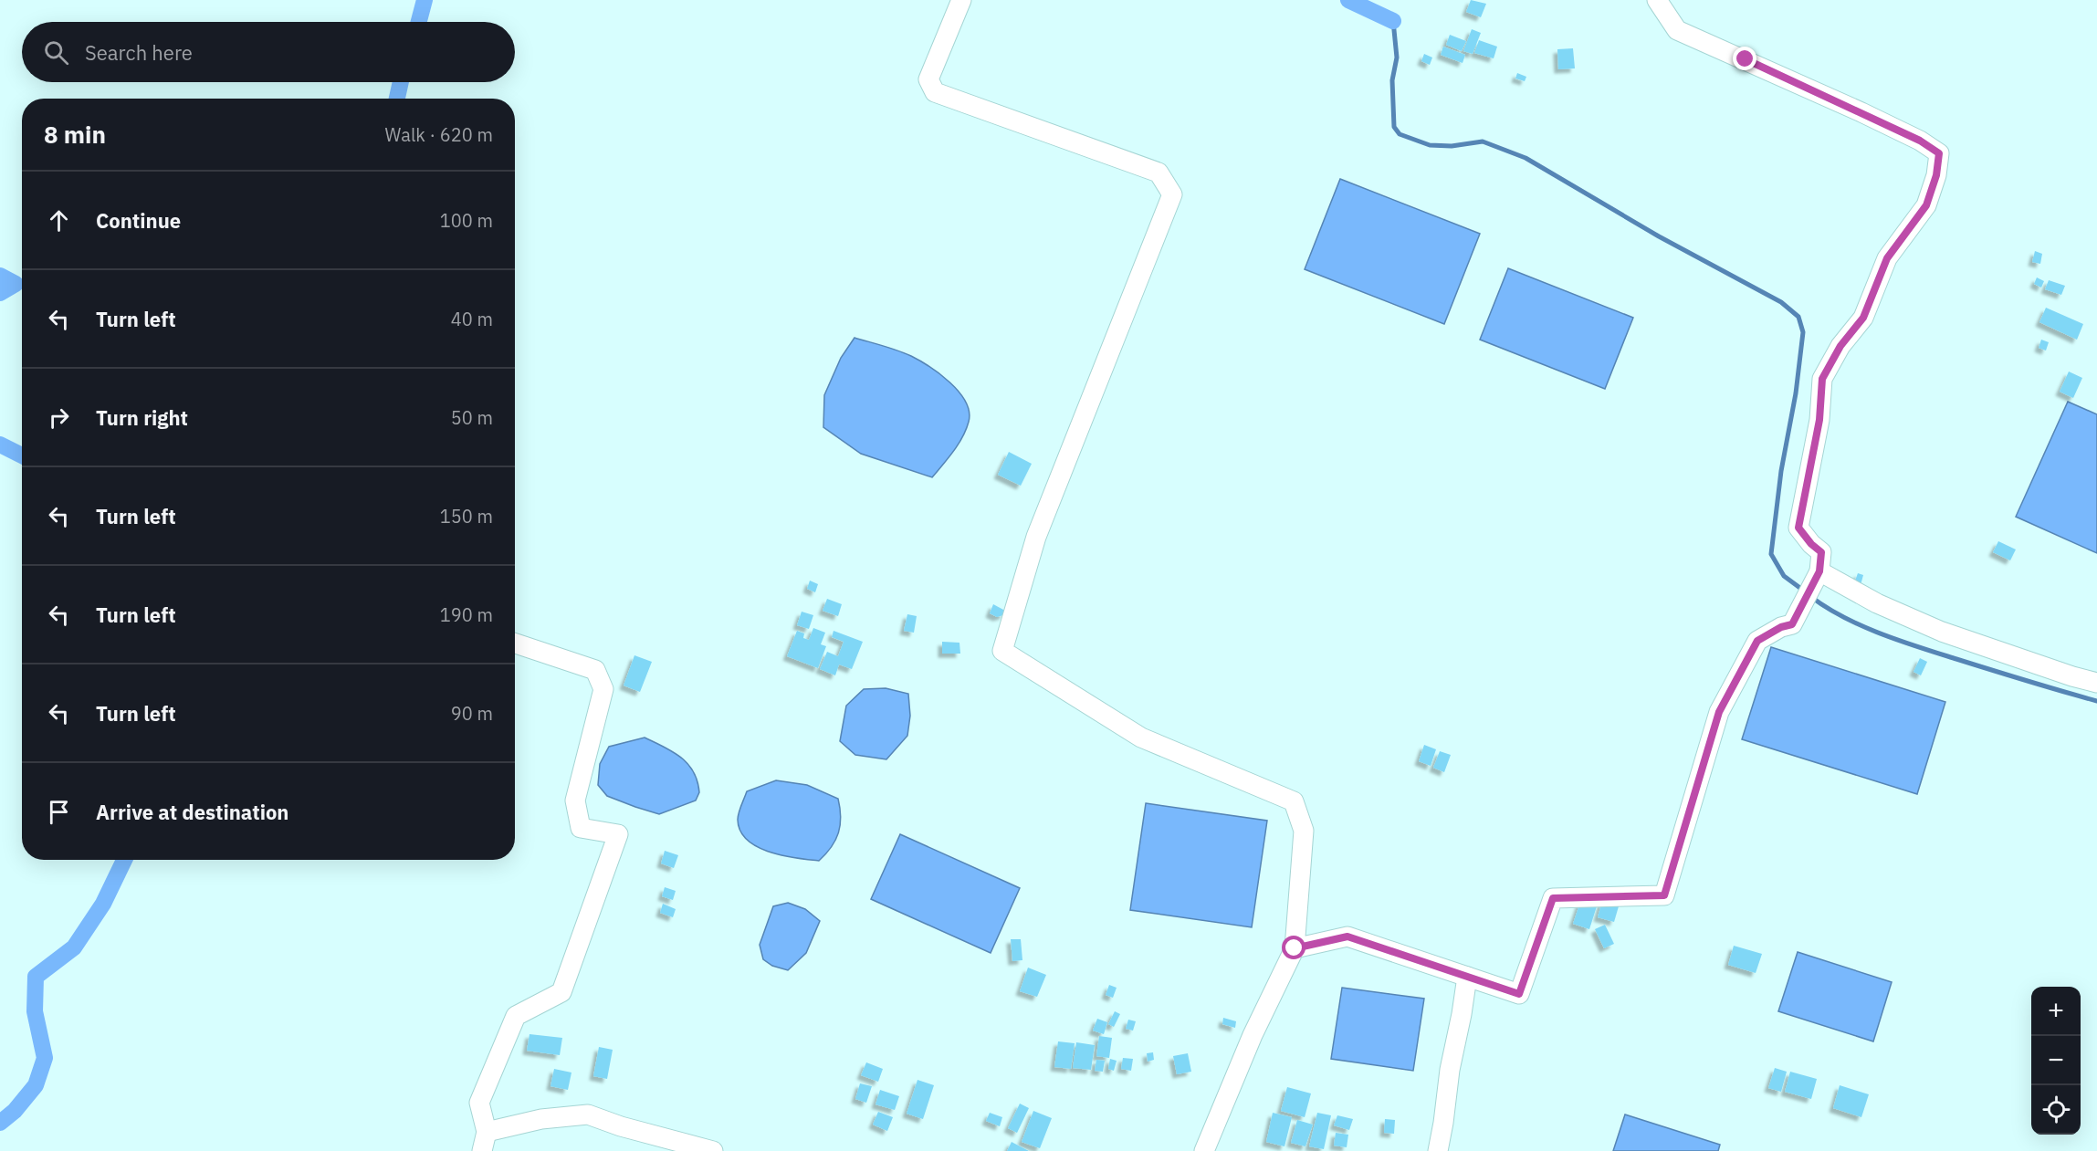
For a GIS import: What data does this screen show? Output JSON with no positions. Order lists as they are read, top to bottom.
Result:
{
  "page": {
    "search": "Search here",
    "heading": ["8 min", "Walk · 620 m"],
    "list": [
      ["Continue", "100 m"],
      ["Turn left", "40 m"],
      ["Turn right", "50 m"],
      ["Turn left", "150 m"],
      ["Turn left", "190 m"],
      ["Turn left", "90 m"],
      "Arrive at destination"
    ],
    "map_buttons": ["+", "−"]
  }
}
